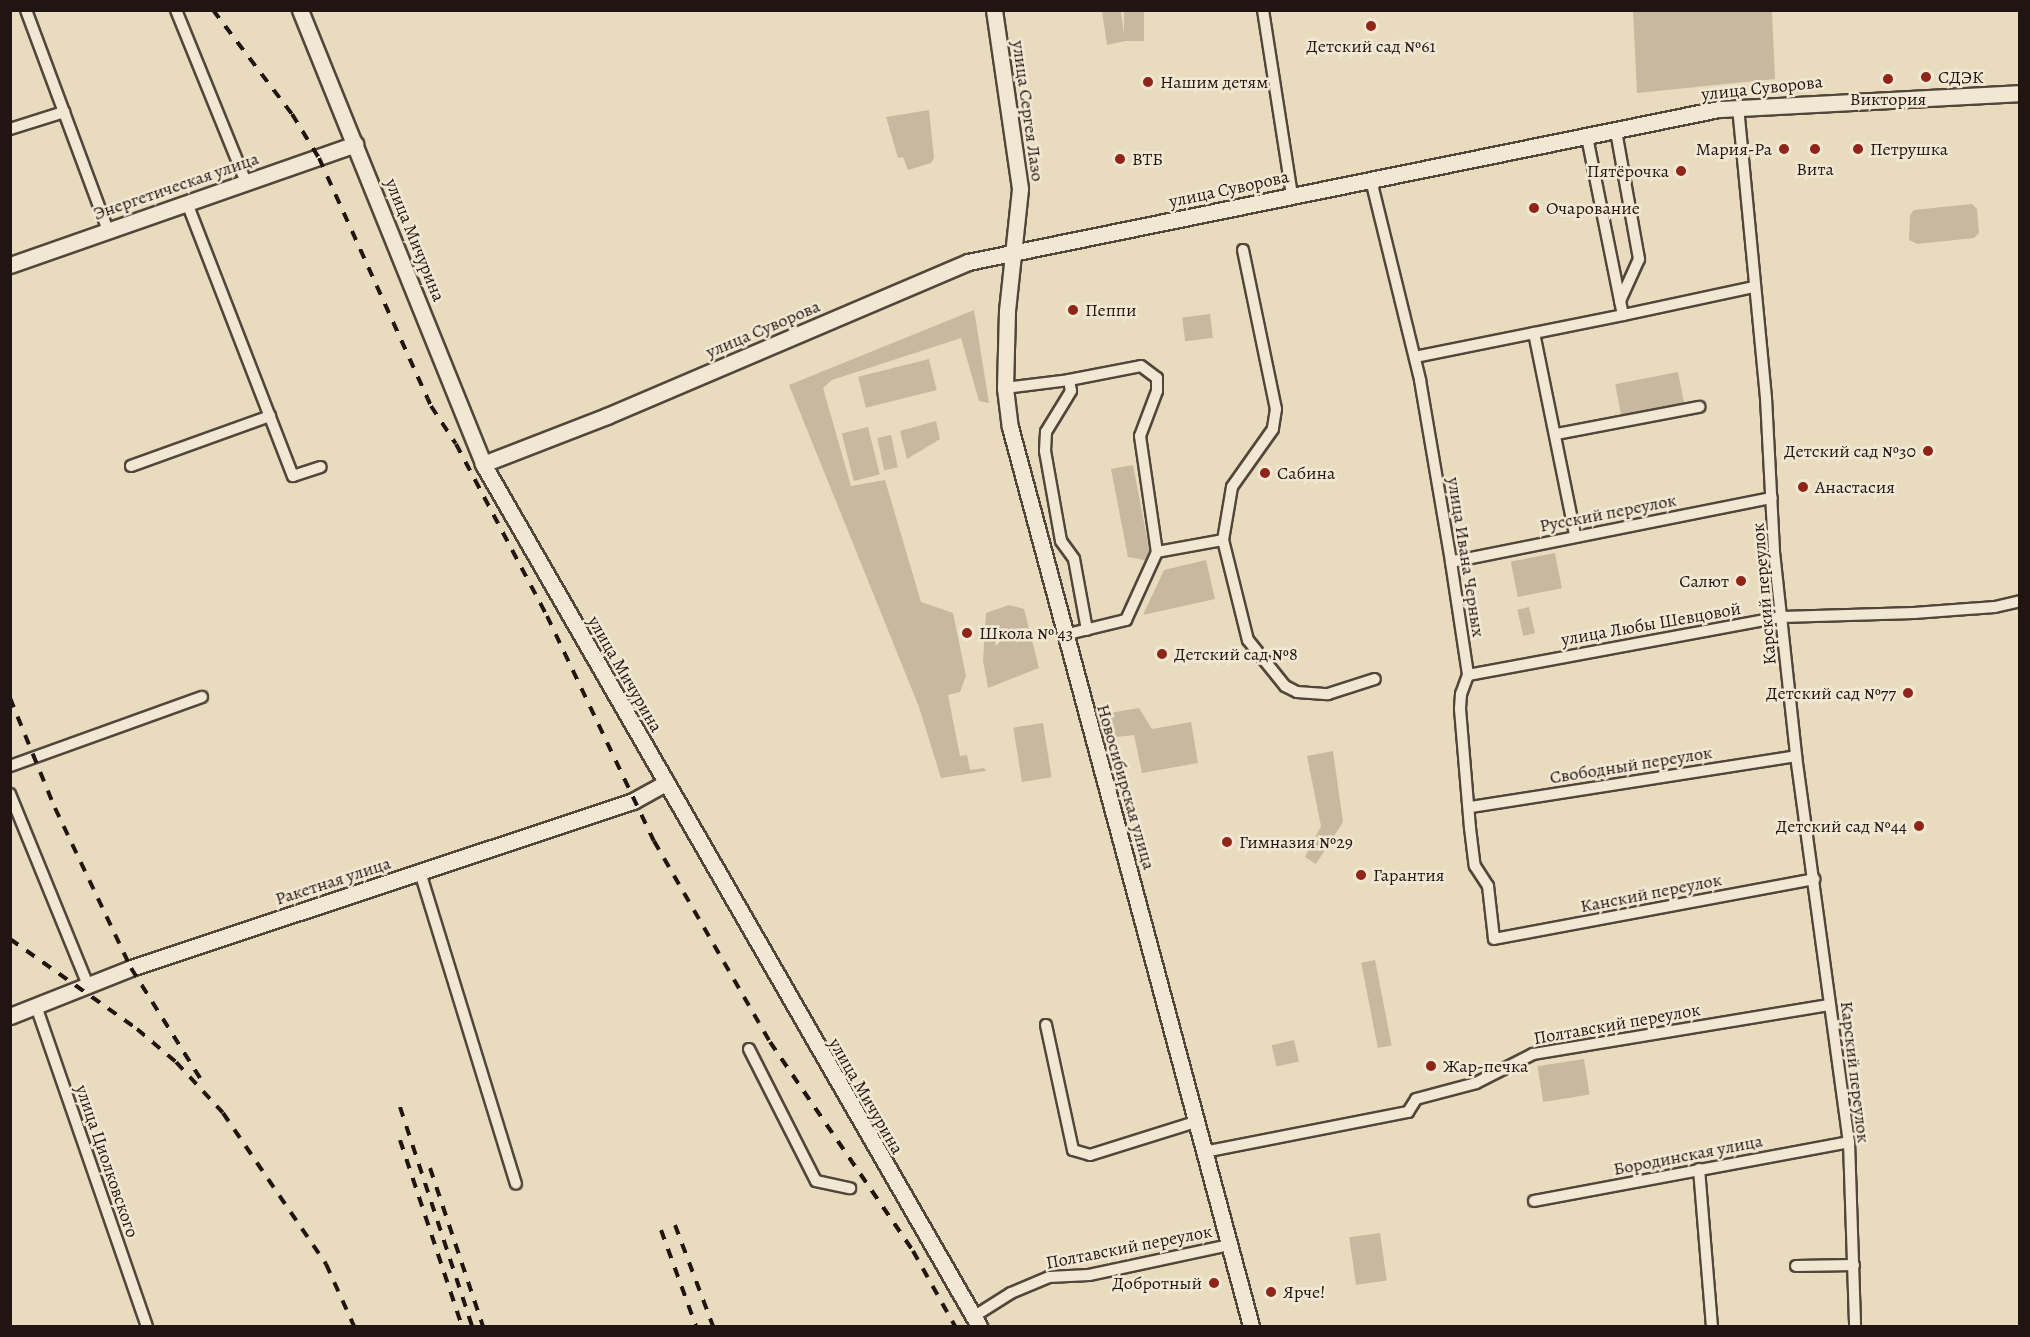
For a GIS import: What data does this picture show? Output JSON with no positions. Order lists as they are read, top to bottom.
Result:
{
  "streets": {
    "street": [
      "улица Суворова",
      "улица Сергея Лазо",
      "Энергетическая улица",
      "улица Мичурина",
      "Русский переулок",
      "улица Ивана Черных",
      "Карский переулок",
      "улица Любы Шевцовой",
      "Свободный переулок",
      "Новосибирская улица",
      "Ракетная улица",
      "Канский переулок",
      "Полтавский переулок",
      "Бородинская улица",
      "улица Циолковского"
    ]
  },
  "crossings": [
    ["улица Суворова", "улица Сергея Лазо"],
    ["улица Суворова", "улица Мичурина"],
    ["улица Суворова", "улица Ивана Черных"],
    ["улица Суворова", "Карский переулок"],
    ["улица Суворова", "Новосибирская улица"],
    ["улица Сергея Лазо", "Новосибирская улица"],
    ["Энергетическая улица", "улица Мичурина"],
    ["улица Мичурина", "Ракетная улица"],
    ["улица Мичурина", "Полтавский переулок"],
    ["Русский переулок", "улица Ивана Черных"],
    ["Русский переулок", "Карский переулок"],
    ["улица Ивана Черных", "улица Любы Шевцовой"],
    ["улица Ивана Черных", "Свободный переулок"],
    ["улица Ивана Черных", "Канский переулок"],
    ["Карский переулок", "улица Любы Шевцовой"],
    ["Карский переулок", "Свободный переулок"],
    ["Карский переулок", "Канский переулок"],
    ["Карский переулок", "Полтавский переулок"],
    ["Карский переулок", "Бородинская улица"],
    ["Новосибирская улица", "Полтавский переулок"],
    ["Ракетная улица", "улица Циолковского"]
  ],
  "places": [
    "Детский сад №61",
    "СДЭК",
    "Виктория",
    "Нашим детям",
    "Мария-Ра",
    "Вита",
    "Петрушка",
    "ВТБ",
    "Пятёрочка",
    "Очарование",
    "Пеппи",
    "Детский сад №30",
    "Сабина",
    "Анастасия",
    "Салют",
    "Школа № 43",
    "Детский сад №8",
    "Детский сад №77",
    "Детский сад №44",
    "Гимназия №29",
    "Гарантия",
    "Жар-печка",
    "Добротный",
    "Ярче!"
  ]
}
